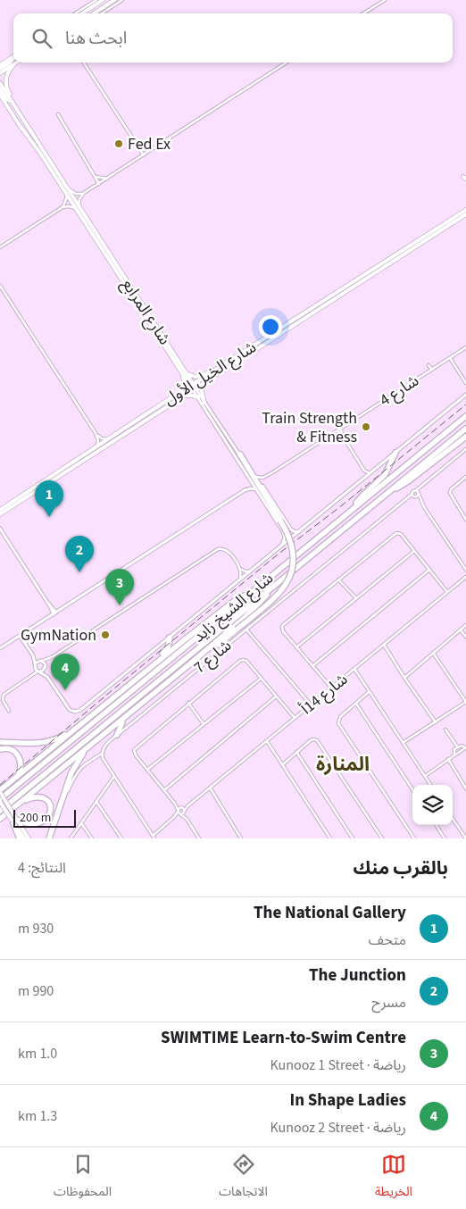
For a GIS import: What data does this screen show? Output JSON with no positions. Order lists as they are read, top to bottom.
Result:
{
  "streets": {
    "highway": ["شارع الشيخ زايد"],
    "main road": ["شارع المرابع", "شارع الخيل الأول"],
    "street": ["شارع 4", "شارع 7", "شارع 14أ"]
  },
  "crossings": [
    ["شارع المرابع", "شارع الخيل الأول"]
  ],
  "districts": ["المنارة"],
  "places": ["Fed Ex", "Train Strength & Fitness", "GymNation"],
  "scale_bar": "200 m",
  "page": {
    "search": "ابحث هنا",
    "pins": [
      "1",
      "2",
      "3",
      "4"
    ],
    "scale": "200 m",
    "heading": ["بالقرب منك", "النتائج: 4"],
    "list": [
      {
        "mark": "1",
        "name": "The National Gallery",
        "note": "متحف",
        "value": "930 m"
      },
      {
        "mark": "2",
        "name": "The Junction",
        "note": "مسرح",
        "value": "990 m"
      },
      {
        "mark": "3",
        "name": "SWIMTIME Learn-to-Swim Centre",
        "note": "رياضة · Kunooz 1 Street",
        "value": "1.0 km"
      },
      {
        "mark": "4",
        "name": "In Shape Ladies",
        "note": "رياضة · Kunooz 2 Street",
        "value": "1.3 km"
      }
    ],
    "nav": ["الخريطة", "الاتجاهات", "المحفوظات"]
  }
}
